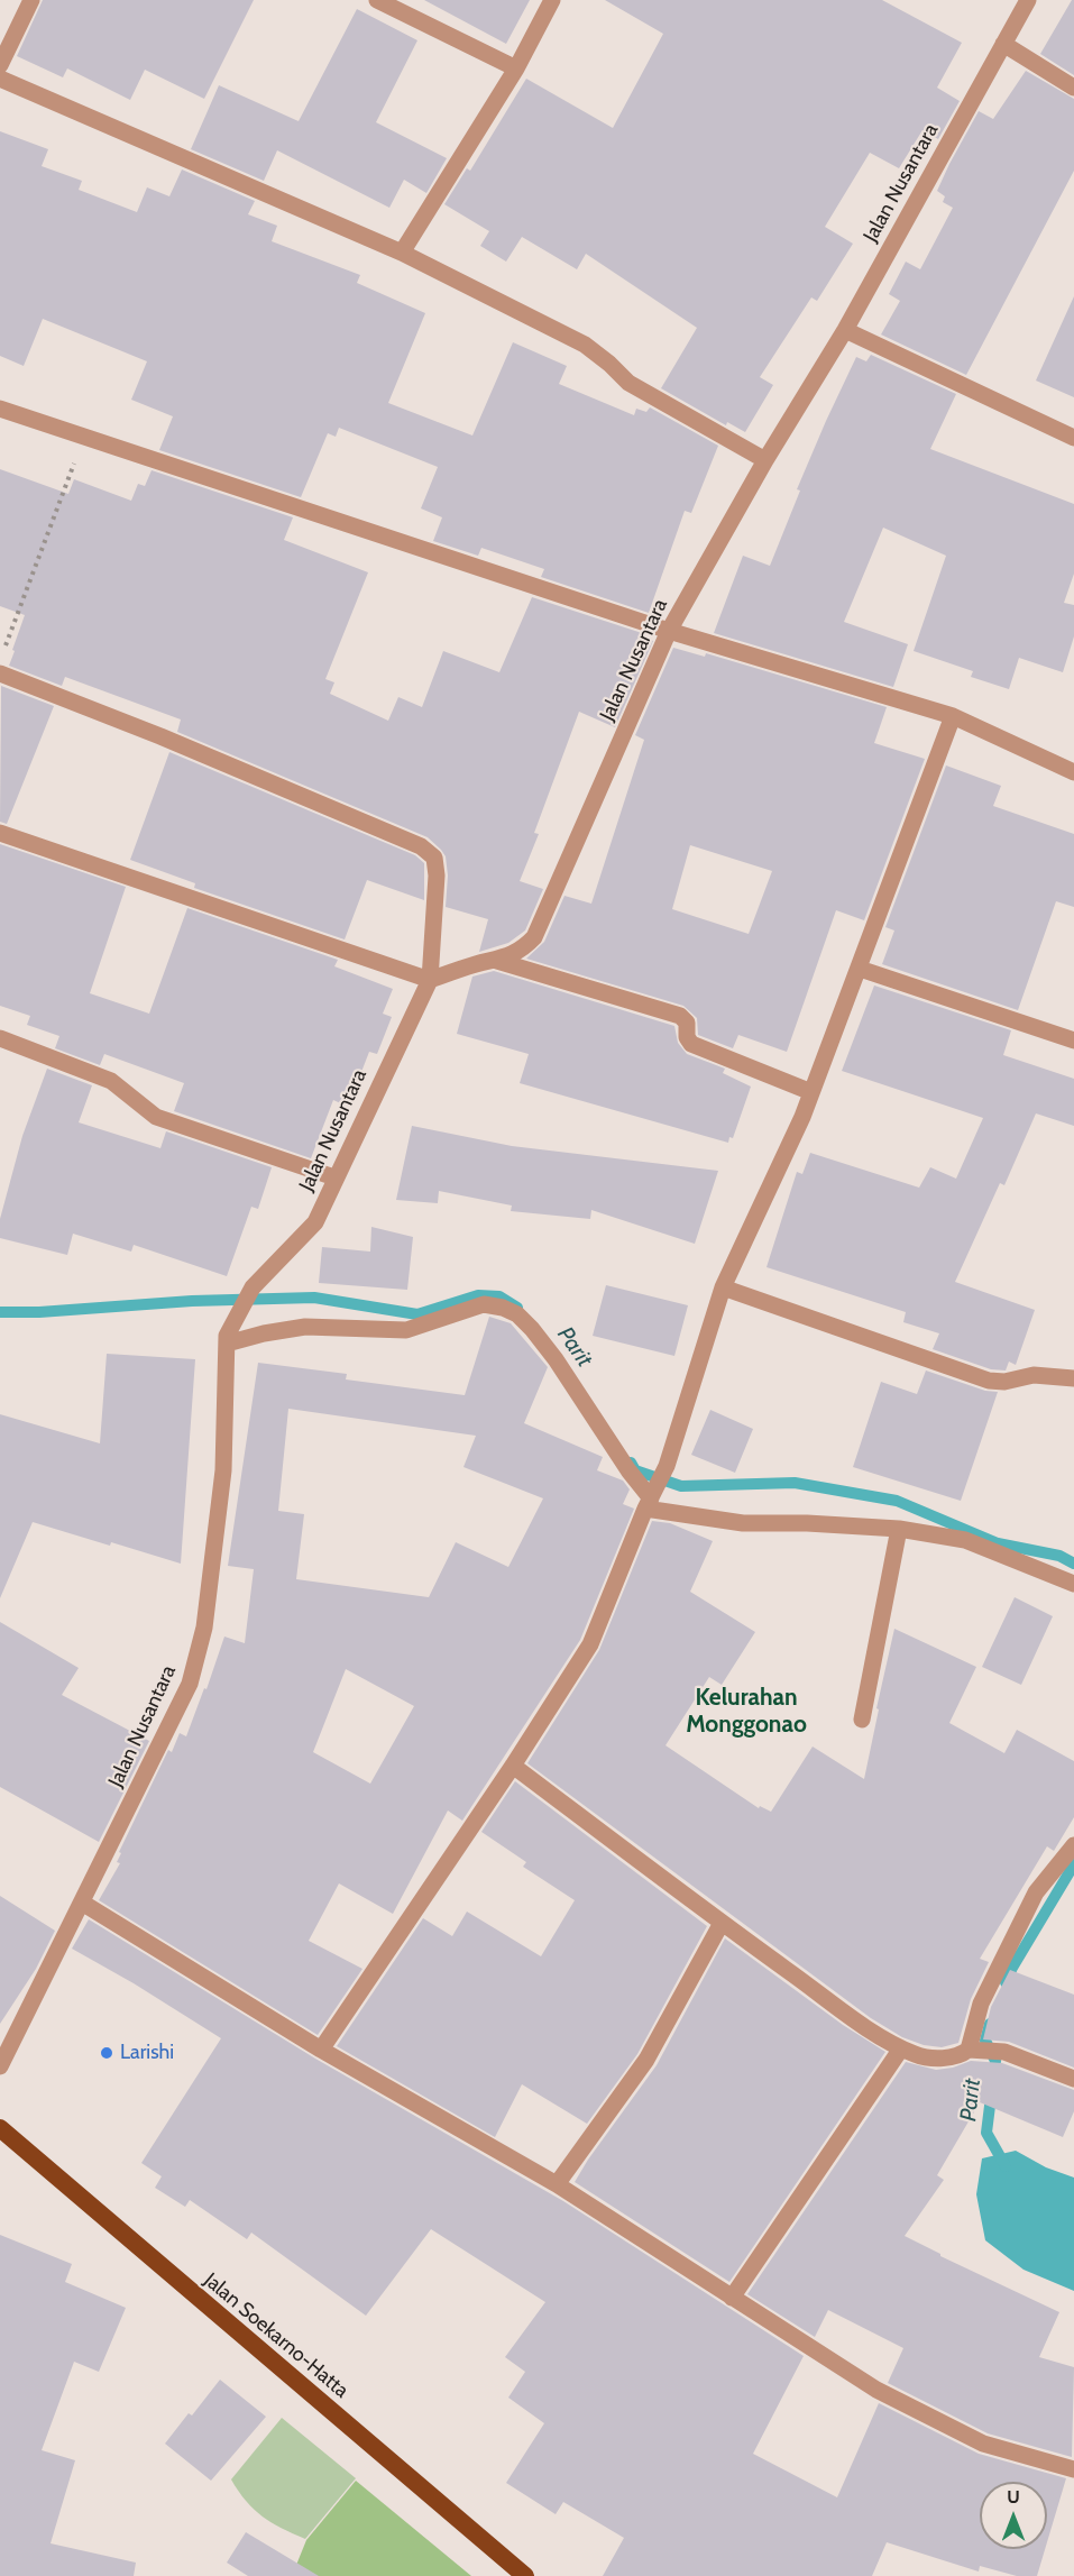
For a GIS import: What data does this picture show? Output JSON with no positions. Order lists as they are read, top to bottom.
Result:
{
  "streets": {
    "highway": ["Jalan Soekarno-Hatta"],
    "street": ["Jalan Nusantara"]
  },
  "districts": ["Kelurahan Monggonao"],
  "water": ["Parit"],
  "places": ["Larishi"],
  "north": "top"
}
